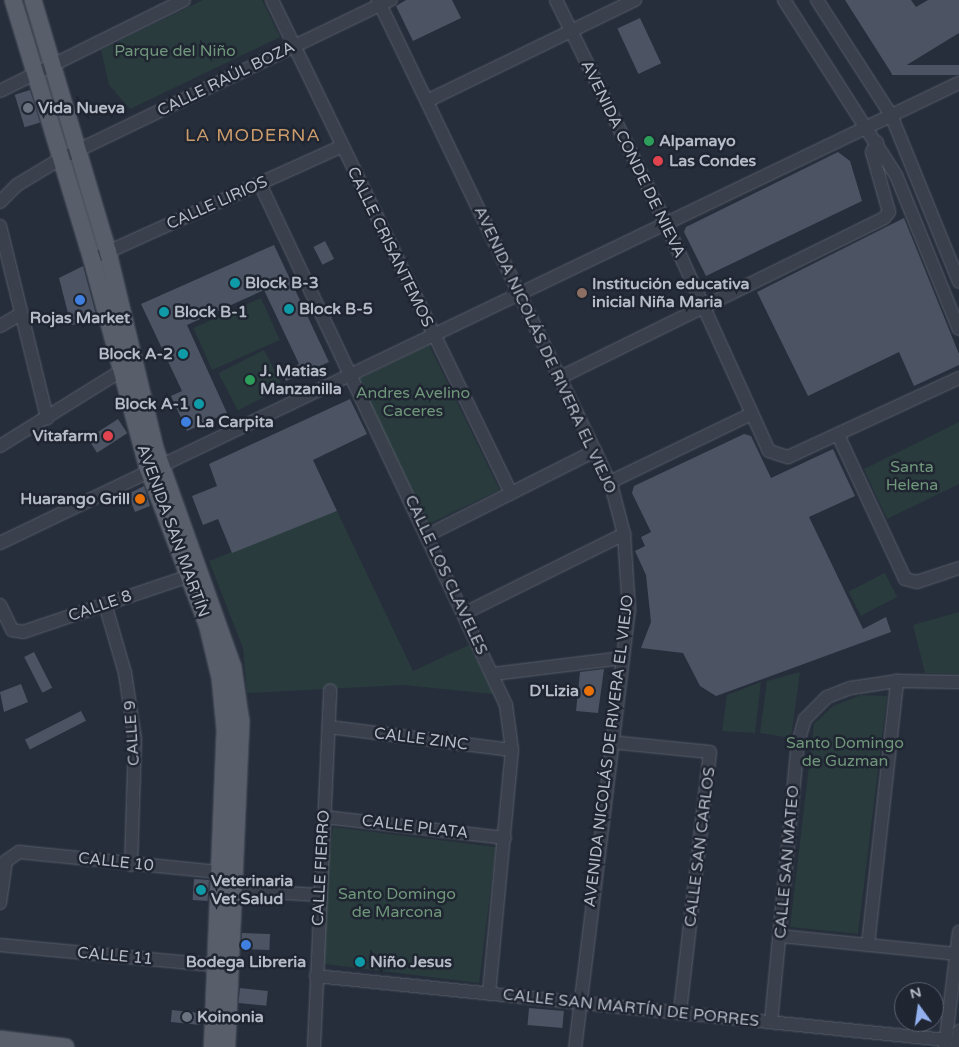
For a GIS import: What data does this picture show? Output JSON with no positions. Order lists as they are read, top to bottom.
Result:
{
  "streets": {
    "main road": ["AVENIDA SAN MARTÍN"],
    "street": [
      "CALLE RAÚL BOZA",
      "AVENIDA CONDE DE NIEVA",
      "CALLE LIRIOS",
      "CALLE CRISANTEMOS",
      "AVENIDA NICOLÁS DE RIVERA EL VIEJO",
      "CALLE LOS CLAVELES",
      "CALLE 8",
      "CALLE 9",
      "CALLE ZINC",
      "CALLE PLATA",
      "CALLE SAN CARLOS",
      "CALLE 10",
      "CALLE SAN MATEO",
      "CALLE FIERRO",
      "CALLE 11",
      "CALLE SAN MARTÍN DE PORRES"
    ]
  },
  "crossings": [
    ["CALLE RAÚL BOZA", "CALLE CRISANTEMOS"],
    ["CALLE RAÚL BOZA", "AVENIDA NICOLÁS DE RIVERA EL VIEJO"],
    ["CALLE RAÚL BOZA", "AVENIDA SAN MARTÍN"],
    ["CALLE LIRIOS", "CALLE CRISANTEMOS"],
    ["CALLE LIRIOS", "AVENIDA SAN MARTÍN"],
    ["CALLE LIRIOS", "CALLE LOS CLAVELES"],
    ["AVENIDA NICOLÁS DE RIVERA EL VIEJO", "CALLE SAN CARLOS"],
    ["AVENIDA NICOLÁS DE RIVERA EL VIEJO", "CALLE SAN MARTÍN DE PORRES"],
    ["AVENIDA SAN MARTÍN", "CALLE 8"],
    ["AVENIDA SAN MARTÍN", "CALLE 10"],
    ["AVENIDA SAN MARTÍN", "CALLE 11"],
    ["CALLE LOS CLAVELES", "CALLE ZINC"],
    ["CALLE LOS CLAVELES", "CALLE PLATA"],
    ["CALLE LOS CLAVELES", "CALLE SAN MARTÍN DE PORRES"],
    ["CALLE 8", "CALLE 9"],
    ["CALLE 9", "CALLE 10"],
    ["CALLE ZINC", "CALLE FIERRO"],
    ["CALLE PLATA", "CALLE FIERRO"],
    ["CALLE SAN CARLOS", "CALLE SAN MARTÍN DE PORRES"],
    ["CALLE SAN MATEO", "CALLE SAN MARTÍN DE PORRES"],
    ["CALLE FIERRO", "CALLE SAN MARTÍN DE PORRES"]
  ],
  "districts": ["LA MODERNA"],
  "parks": [
    "Parque del Niño",
    "Andres Avelino Caceres",
    "Santa Helena",
    "Santo Domingo de Guzman",
    "Santo Domingo de Marcona"
  ],
  "places": [
    "Vida Nueva",
    "Alpamayo",
    "Las Condes",
    "Block B-3",
    "Institución educativa inicial Niña Maria",
    "Rojas Market",
    "Block B-5",
    "Block B-1",
    "Block A-2",
    "J. Matias Manzanilla",
    "Block A-1",
    "La Carpita",
    "Vitafarm",
    "Huarango Grill",
    "D'Lizia",
    "Veterinaria Vet Salud",
    "Bodega Libreria",
    "Niño Jesus",
    "Koinonia"
  ],
  "north": "top"
}
